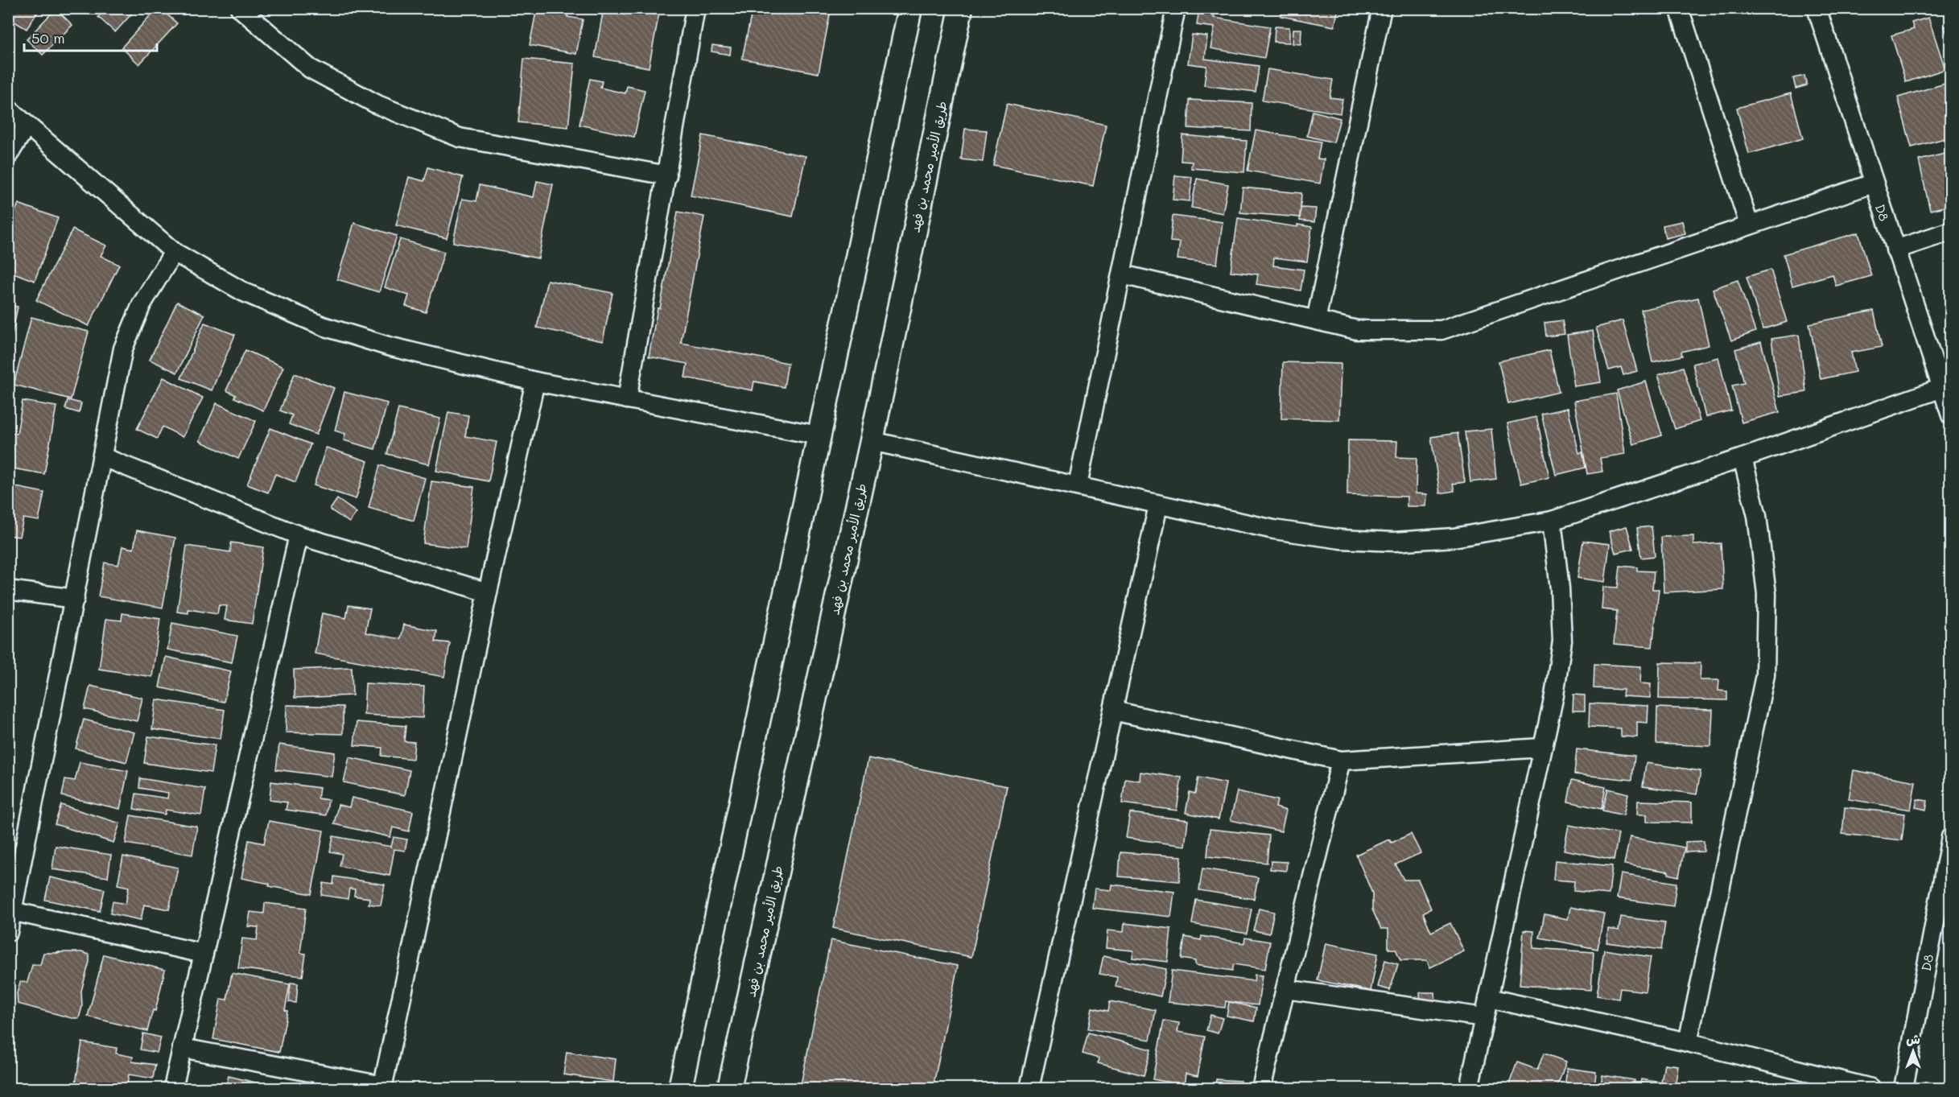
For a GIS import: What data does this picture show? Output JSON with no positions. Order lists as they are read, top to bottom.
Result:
{
  "streets": {
    "street": ["طريق الأمير محمد بن فهد", "D8"]
  },
  "scale_bar": "50 m",
  "north": "top"
}
